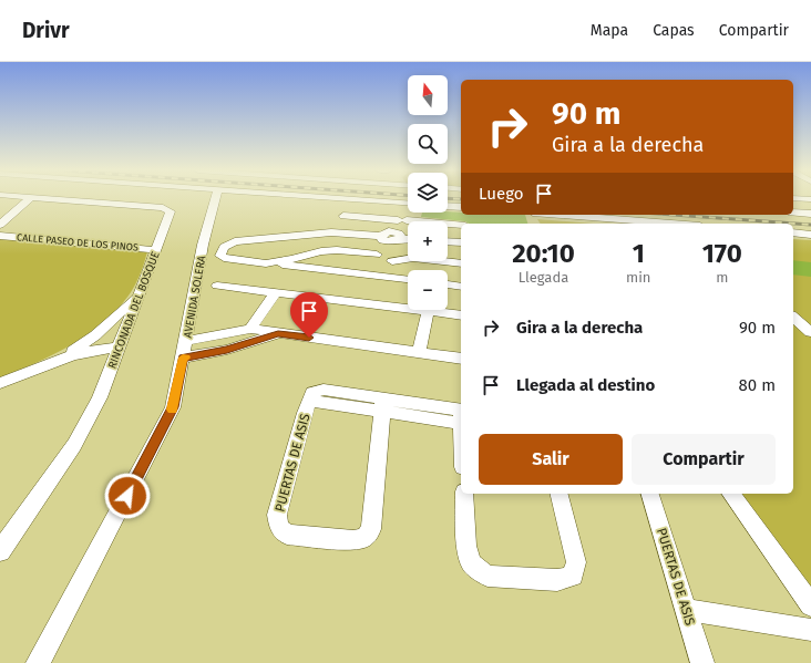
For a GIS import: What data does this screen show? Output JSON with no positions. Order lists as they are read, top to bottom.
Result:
{
  "streets": {
    "street": [
      "CALLE PASEO DE LOS PINOS",
      "AVENIDA SOLERA",
      "RINCONADA DEL BOSQUE",
      "PUERTAS DE ASIS"
    ]
  },
  "crossings": [
    ["CALLE PASEO DE LOS PINOS", "RINCONADA DEL BOSQUE"]
  ],
  "north": "top",
  "page": {
    "header": "Drivr",
    "nav": ["Mapa", "Capas", "Compartir"],
    "map_buttons": ["+", "−"],
    "turn": ["90 m", "Gira a la derecha"],
    "then": "Luego",
    "eta": [
      "20:10",
      "Llegada",
      "1",
      "min",
      "170",
      "m"
    ],
    "list": [
      {
        "name": "Gira a la derecha",
        "value": "90 m"
      },
      {
        "name": "Llegada al destino",
        "value": "80 m"
      }
    ],
    "buttons": ["Salir", "Compartir"]
  }
}
